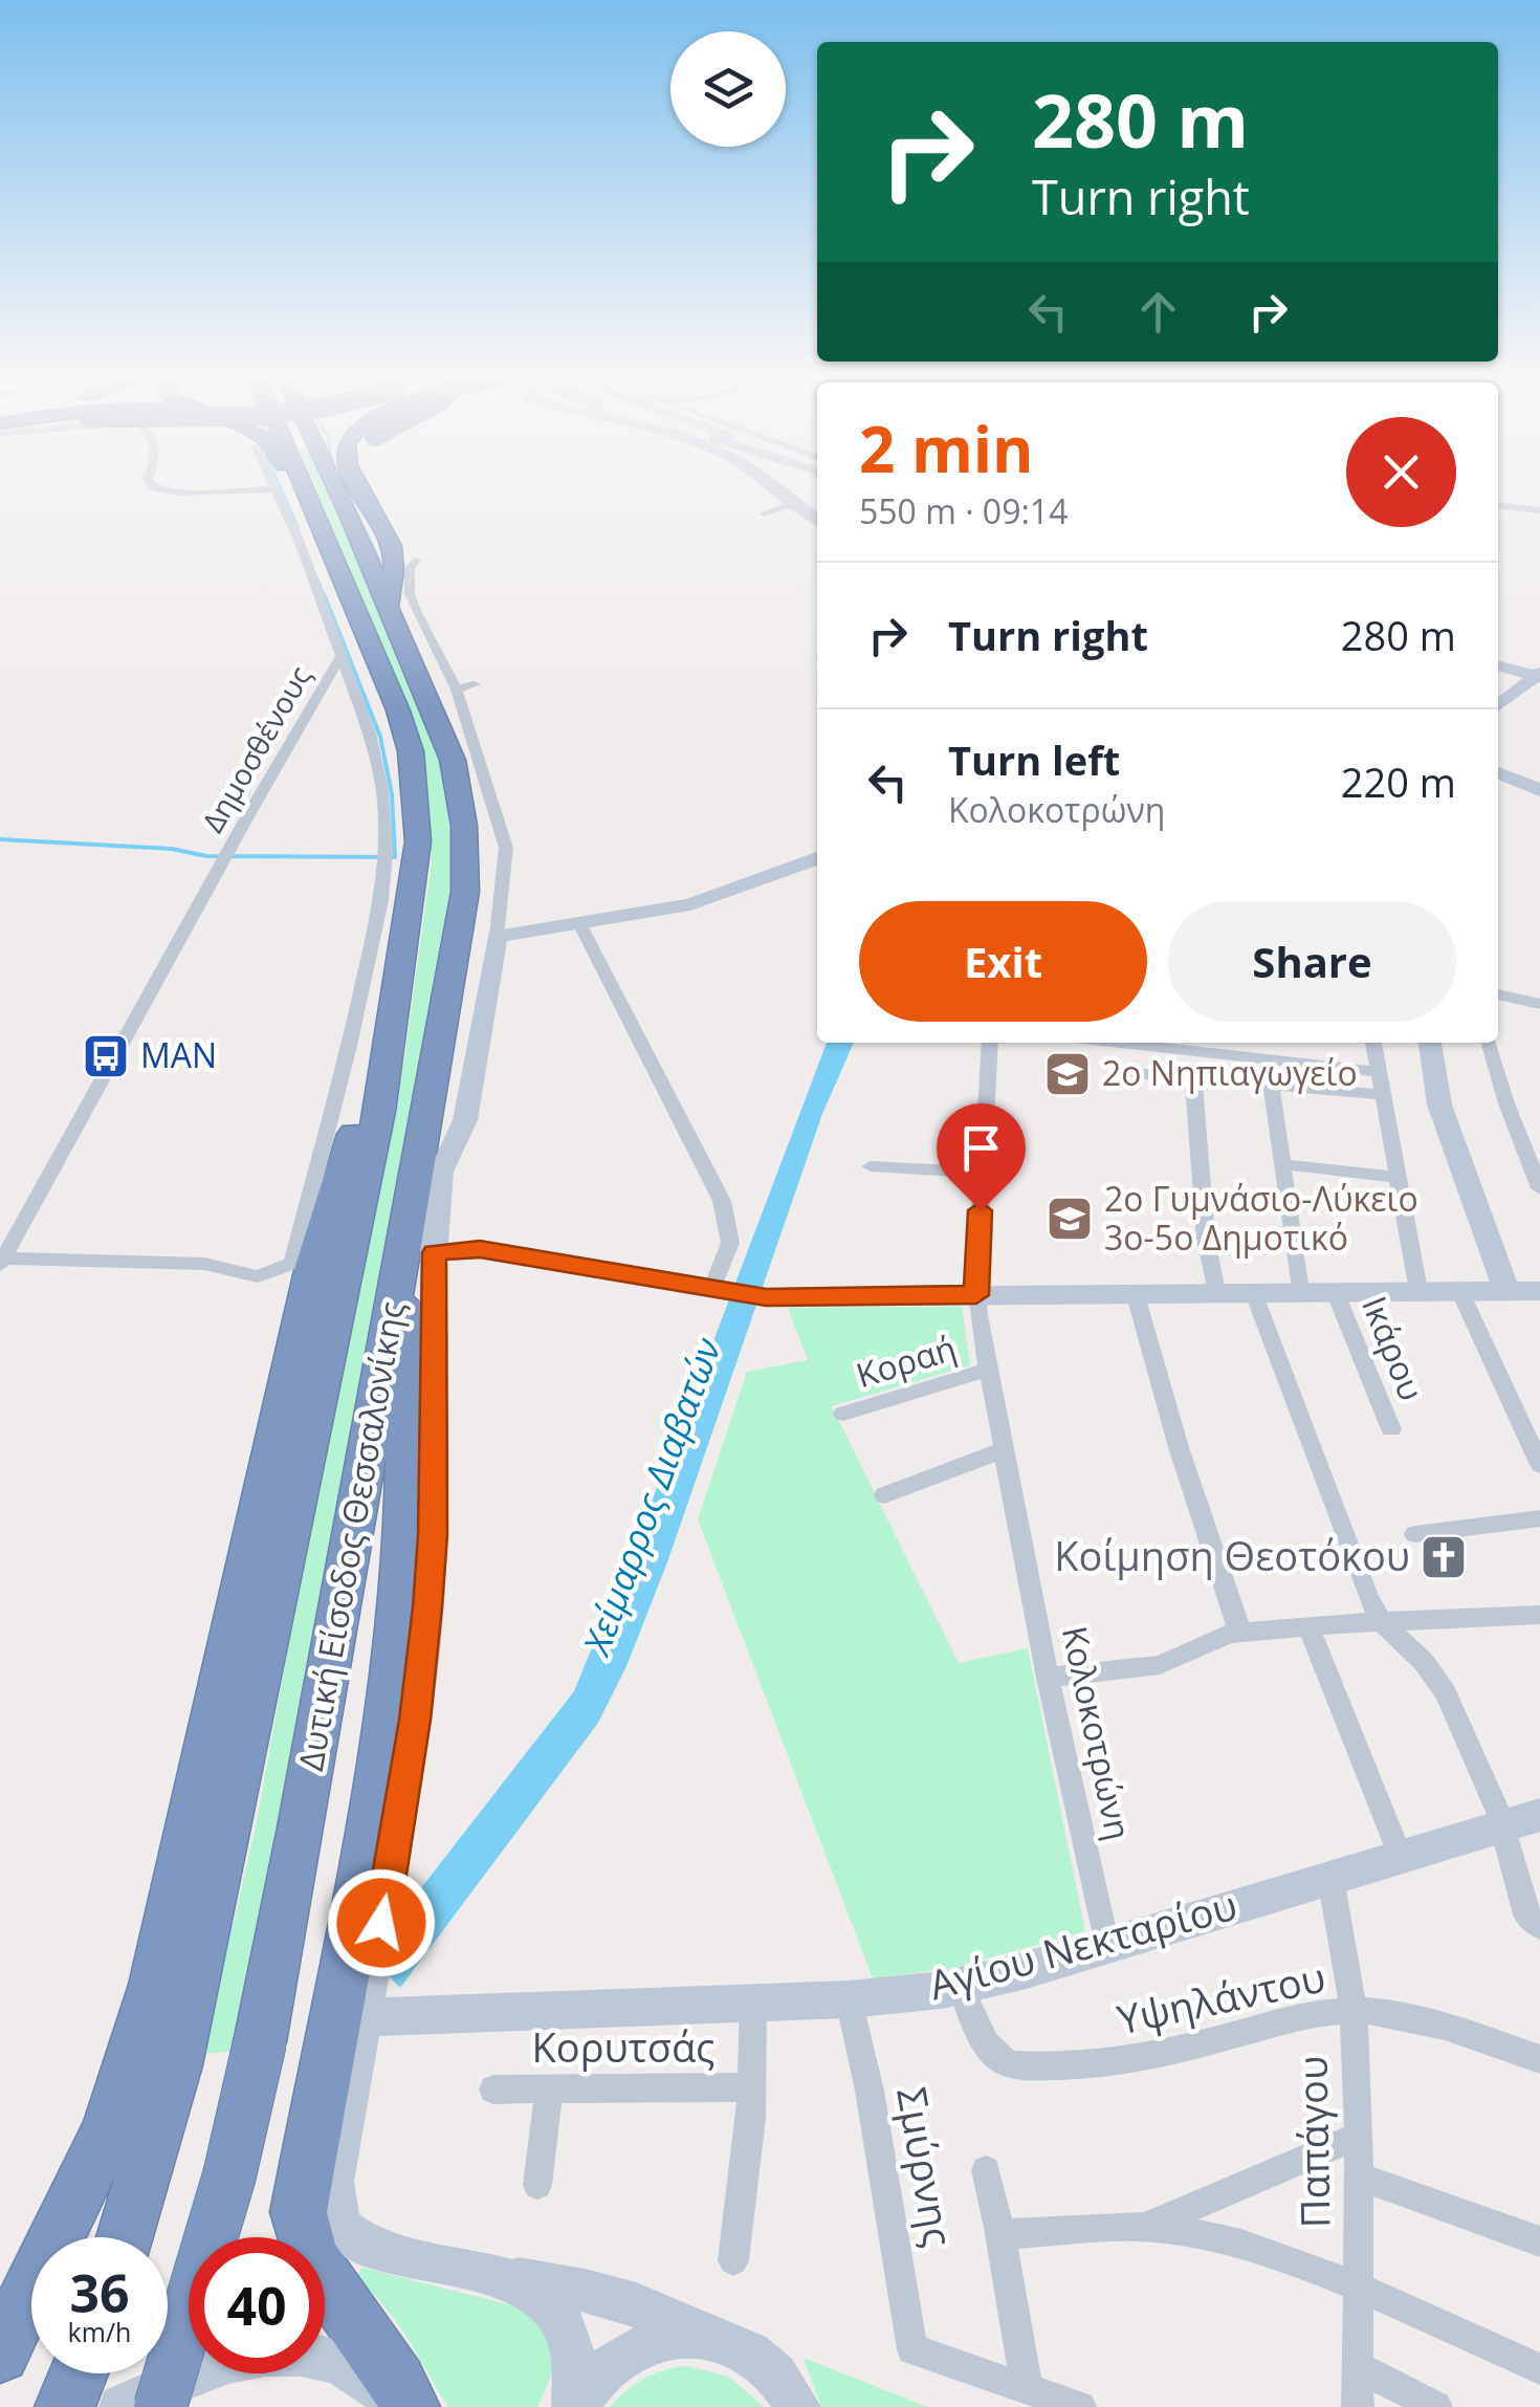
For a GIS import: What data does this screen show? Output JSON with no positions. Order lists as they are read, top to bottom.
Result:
{
  "streets": {
    "highway": ["Δυτική Είσοδος Θεσσαλονίκης"],
    "street": [
      "Δημοσθένους",
      "Ικάρου",
      "Κοραή",
      "Κολοκοτρώνη",
      "Αγίου Νεκταρίου",
      "Υψηλάντου",
      "Κορυτσάς",
      "Παπάγου",
      "Σμύρνης"
    ]
  },
  "crossings": [
    ["Κοραή", "Κολοκοτρώνη"],
    ["Κολοκοτρώνη", "Αγίου Νεκταρίου"],
    ["Αγίου Νεκταρίου", "Υψηλάντου"],
    ["Αγίου Νεκταρίου", "Παπάγου"],
    ["Αγίου Νεκταρίου", "Σμύρνης"],
    ["Υψηλάντου", "Παπάγου"]
  ],
  "water": ["Χείμαρρος Διαβατών"],
  "places": {
    "bus stop": ["ΜΑΝ"],
    "school or university": ["2ο Νηπιαγωγείο", "2ο Γυμνάσιο-Λύκειο 3ο-5ο Δημοτικό"],
    "church": ["Κοίμηση Θεοτόκου"]
  },
  "page": {
    "turn": ["280 m", "Turn right"],
    "heading": ["2 min", "550 m · 09:14"],
    "list": [
      {
        "name": "Turn right",
        "value": "280 m"
      },
      {
        "name": "Turn left",
        "note": "Κολοκοτρώνη",
        "value": "220 m"
      }
    ],
    "buttons": ["Exit", "Share"],
    "speed": "36 km/h",
    "limit": "40"
  }
}
